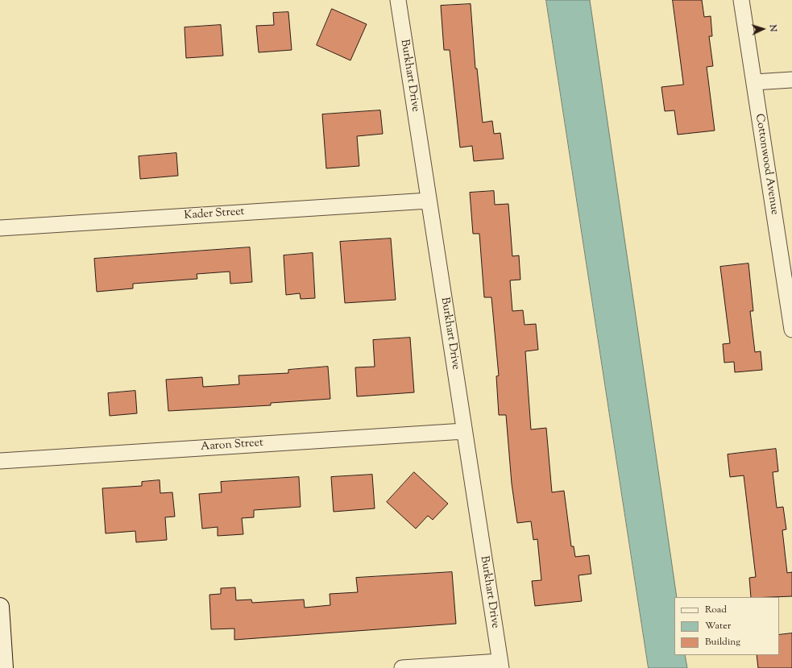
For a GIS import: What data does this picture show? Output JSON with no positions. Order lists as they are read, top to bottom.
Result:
{
  "streets": {
    "street": [
      "Burkhart Drive",
      "Cottonwood Avenue",
      "Kader Street",
      "Aaron Street"
    ]
  },
  "crossings": [
    ["Burkhart Drive", "Kader Street"],
    ["Burkhart Drive", "Aaron Street"]
  ],
  "legend": ["Road", "Water", "Building"],
  "north": "right"
}
